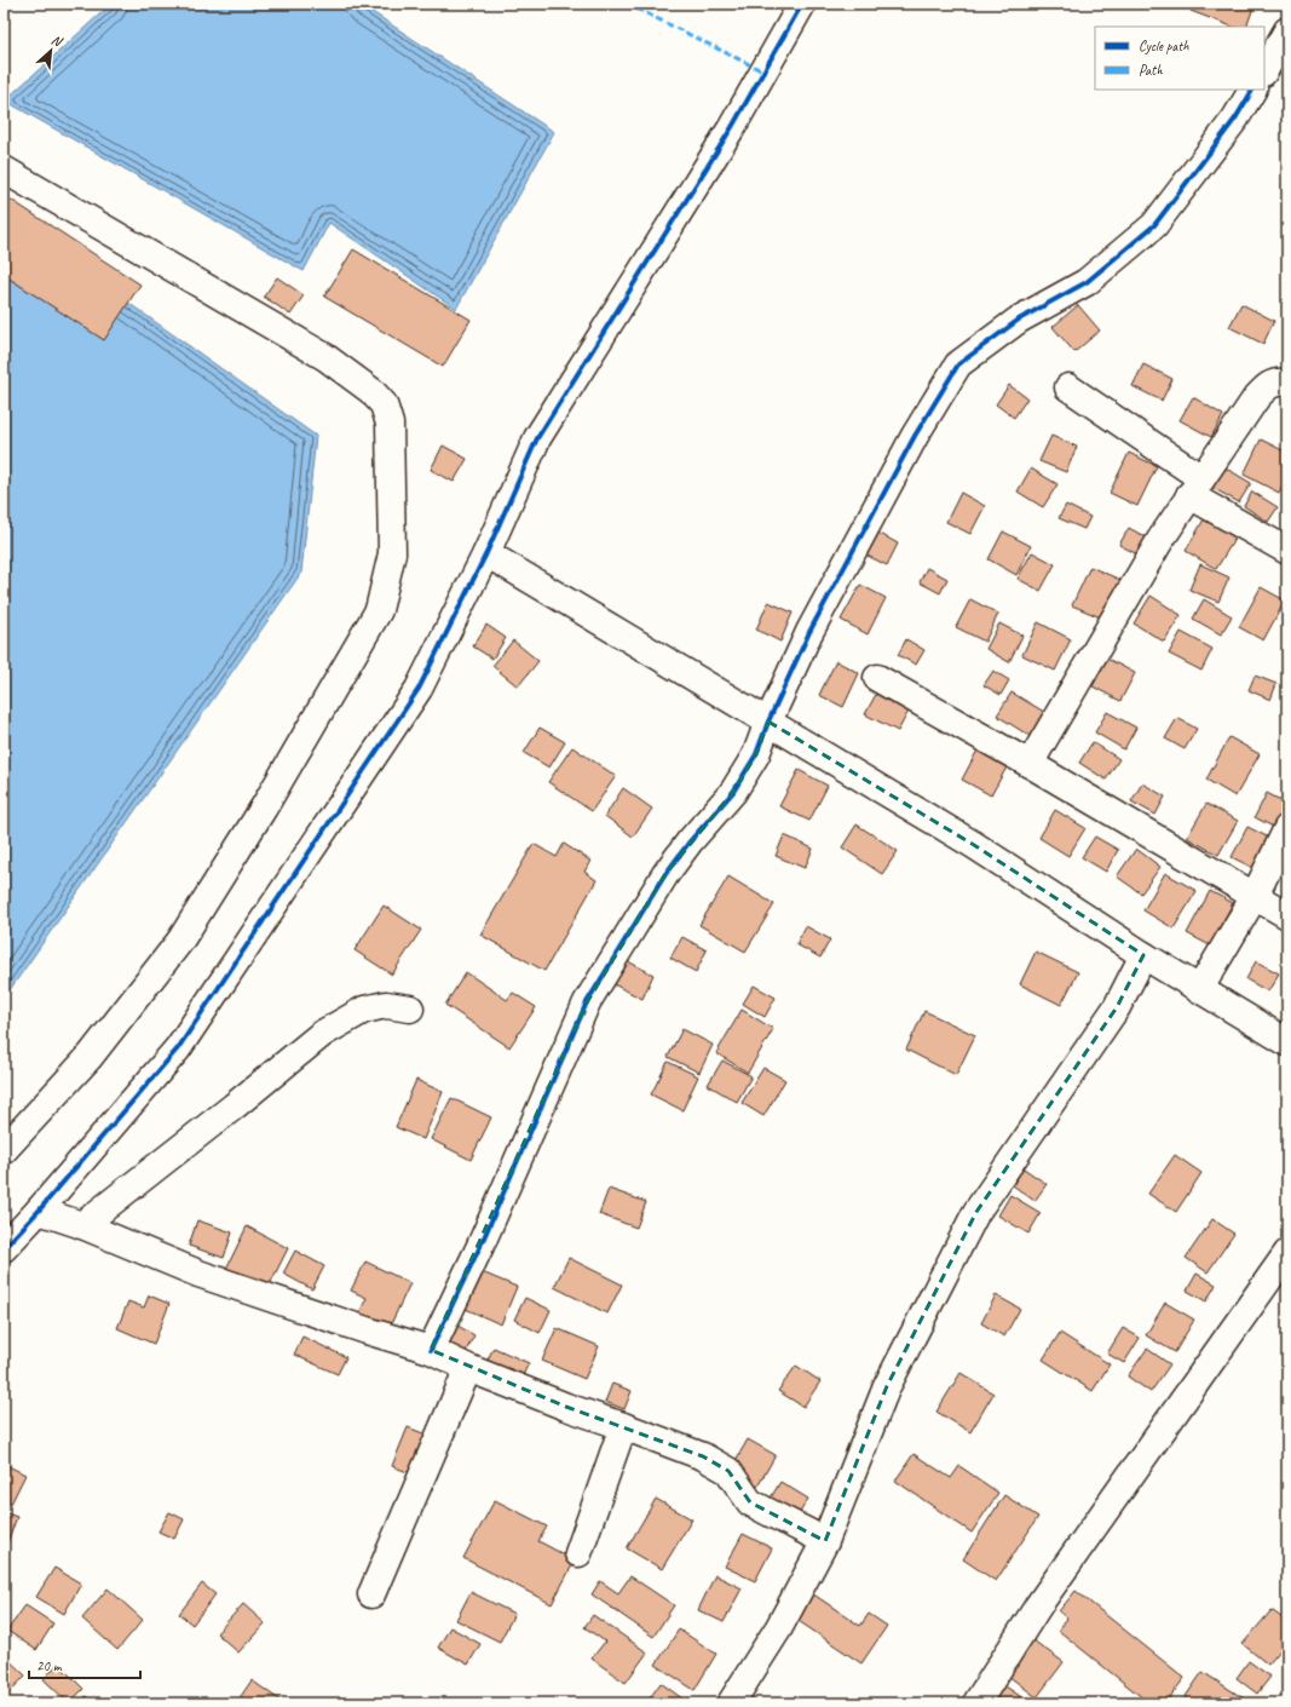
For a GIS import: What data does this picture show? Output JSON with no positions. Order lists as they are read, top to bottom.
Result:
{
  "legend": ["Cycle path", "Path"],
  "scale_bar": "20 m",
  "north": "top right"
}
